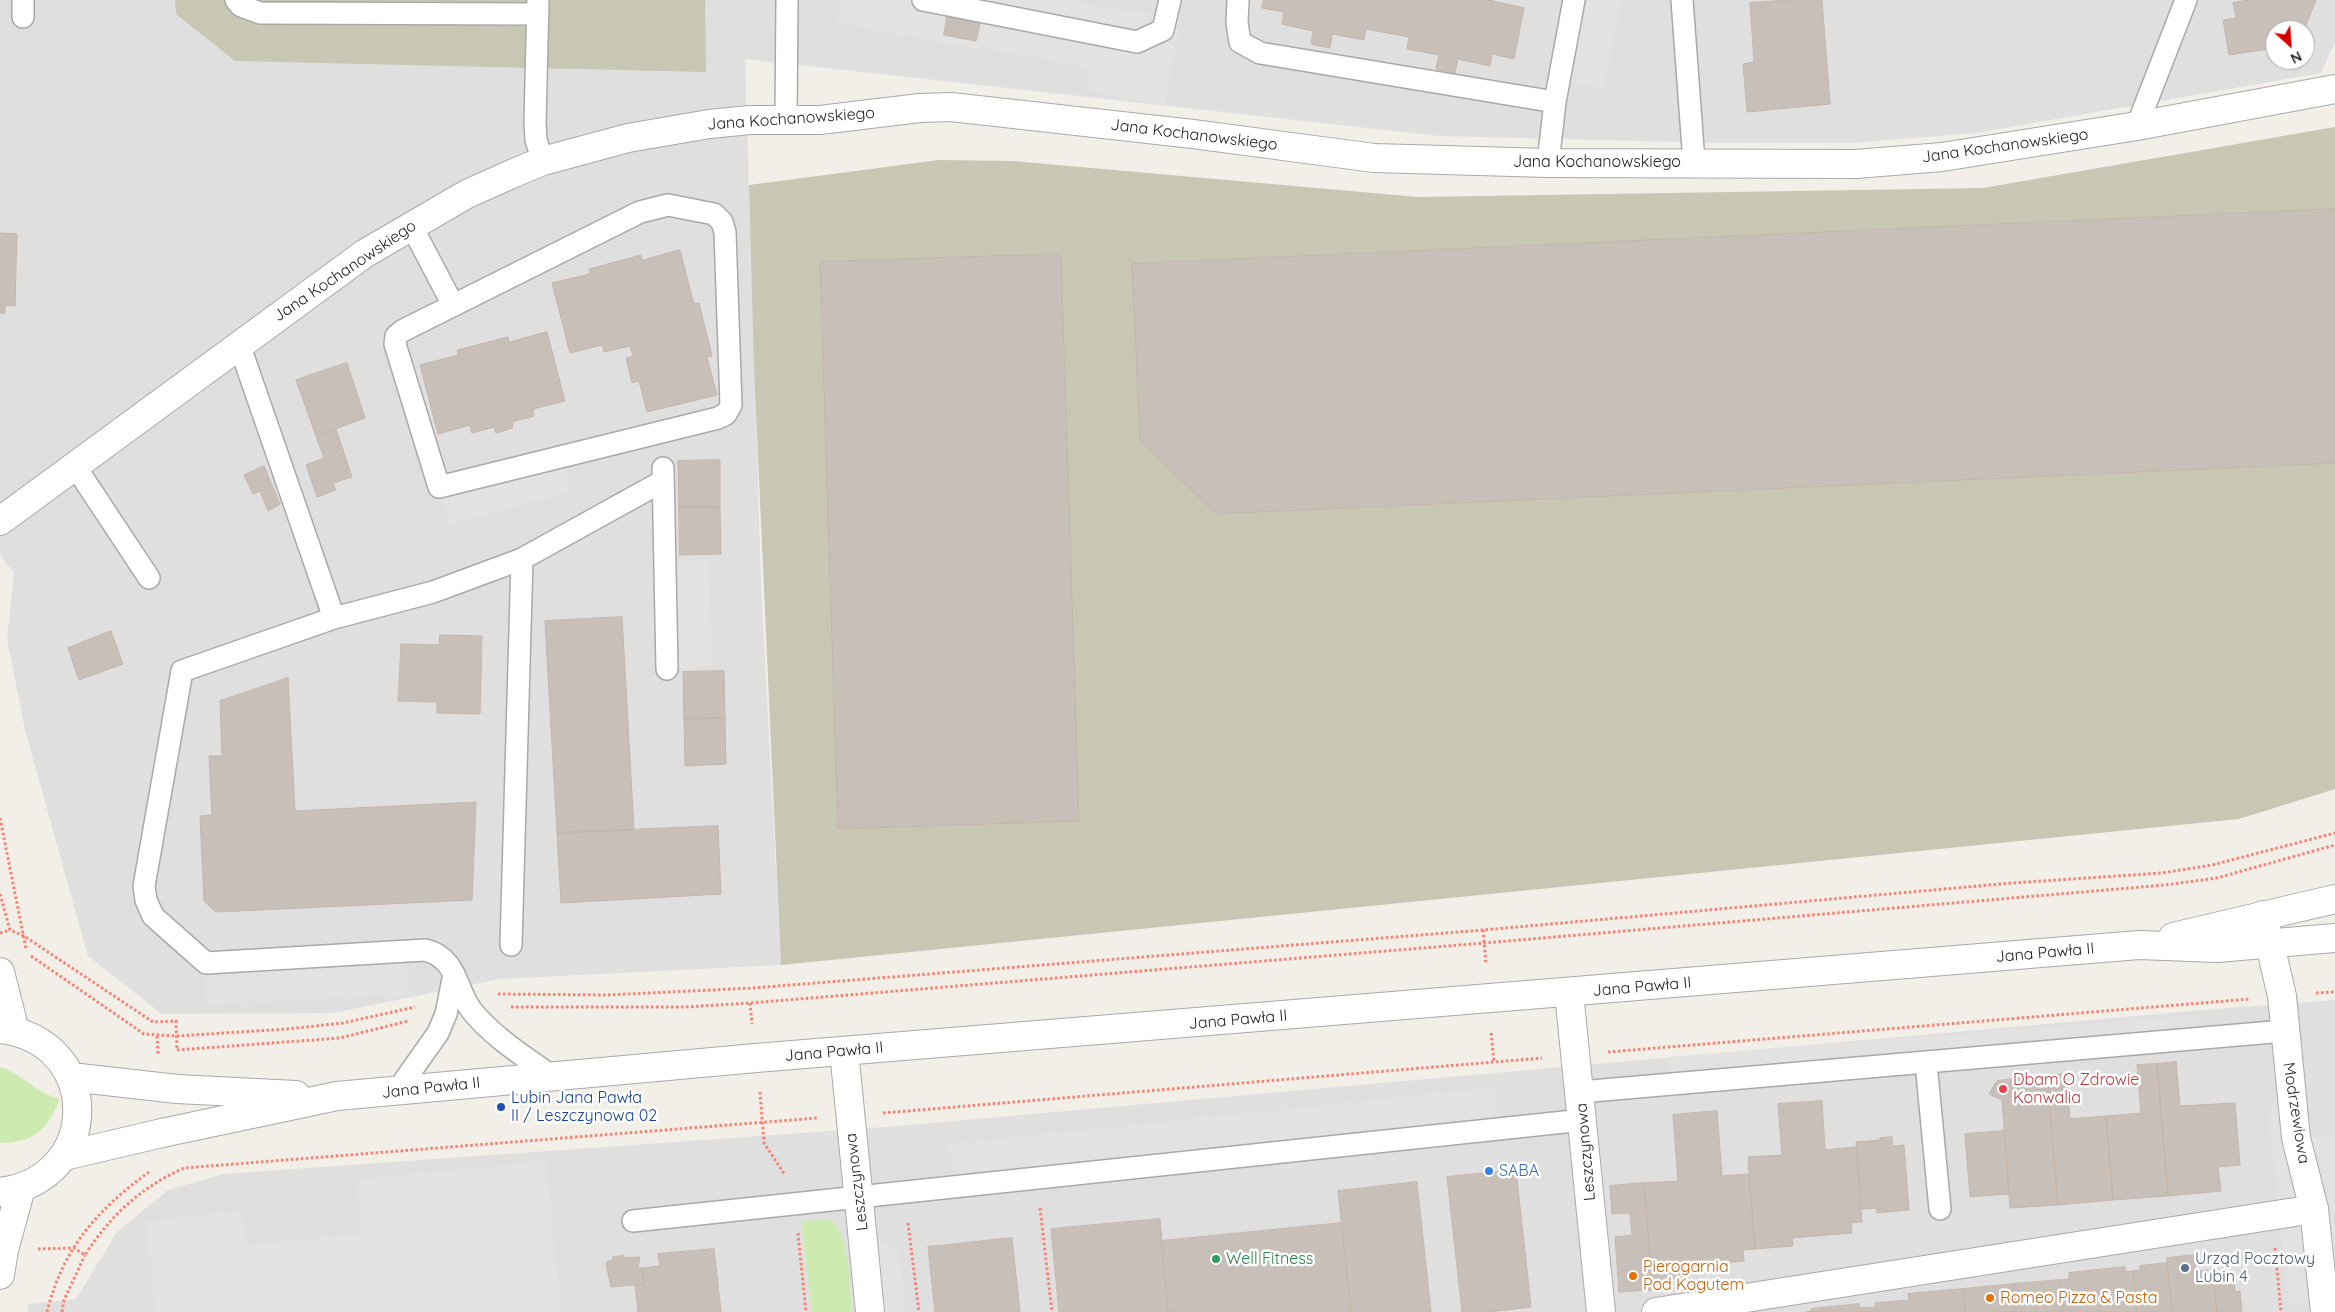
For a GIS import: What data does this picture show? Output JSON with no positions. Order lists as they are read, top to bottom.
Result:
{
  "streets": {
    "street": [
      "Jana Kochanowskiego",
      "Jana Pawła II",
      "Modrzewiowa",
      "Leszczynowa"
    ]
  },
  "crossings": [
    ["Jana Pawła II", "Modrzewiowa"],
    ["Jana Pawła II", "Leszczynowa"]
  ],
  "places": [
    "Dbam O Zdrowie Konwalia",
    "Lubin Jana Pawła II / Leszczynowa 02",
    "SABA",
    "Well Fitness",
    "Urząd Pocztowy Lubin 4",
    "Pierogarnia Pod Kogutem",
    "Romeo Pizza & Pasta"
  ],
  "north": "bottom right"
}
